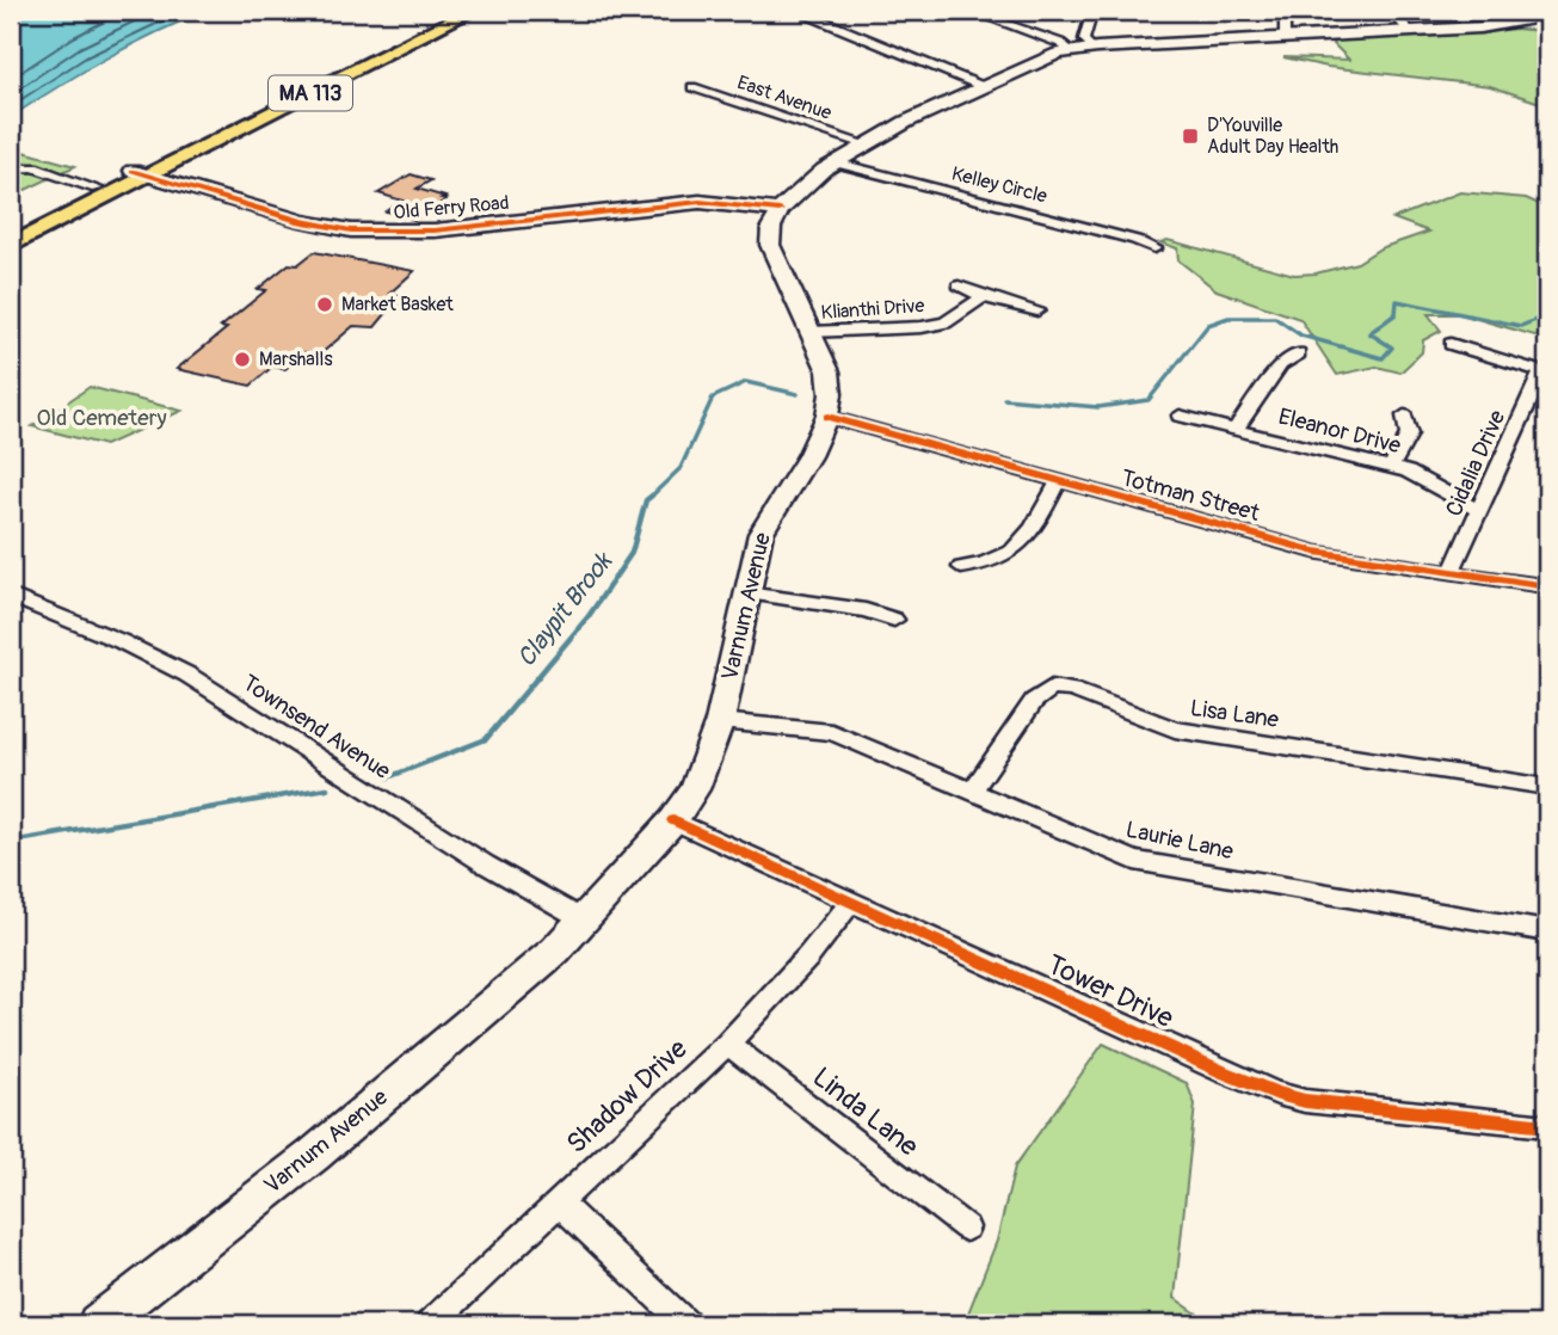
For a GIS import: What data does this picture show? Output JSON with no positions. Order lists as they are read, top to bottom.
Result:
{
  "streets": {
    "main road": ["MA 113", "Old Ferry Road", "Varnum Avenue"],
    "street": [
      "East Avenue",
      "Kelley Circle",
      "Klianthi Drive",
      "Eleanor Drive",
      "Cidalia Drive",
      "Totman Street",
      "Lisa Lane",
      "Townsend Avenue",
      "Laurie Lane",
      "Tower Drive",
      "Shadow Drive",
      "Linda Lane"
    ]
  },
  "crossings": [
    ["MA 113", "Old Ferry Road"],
    ["Old Ferry Road", "Varnum Avenue"],
    ["Klianthi Drive", "Varnum Avenue"],
    ["Eleanor Drive", "Cidalia Drive"],
    ["Cidalia Drive", "Totman Street"],
    ["Totman Street", "Varnum Avenue"],
    ["Varnum Avenue", "Townsend Avenue"],
    ["Varnum Avenue", "Laurie Lane"],
    ["Varnum Avenue", "Tower Drive"],
    ["Lisa Lane", "Laurie Lane"],
    ["Tower Drive", "Shadow Drive"],
    ["Shadow Drive", "Linda Lane"]
  ],
  "water": ["Claypit Brook"],
  "parks": ["Old Cemetery"],
  "places": {
    "transit": ["D'Youville Adult Day Health"],
    "other": ["Market Basket", "Marshalls"]
  }
}
